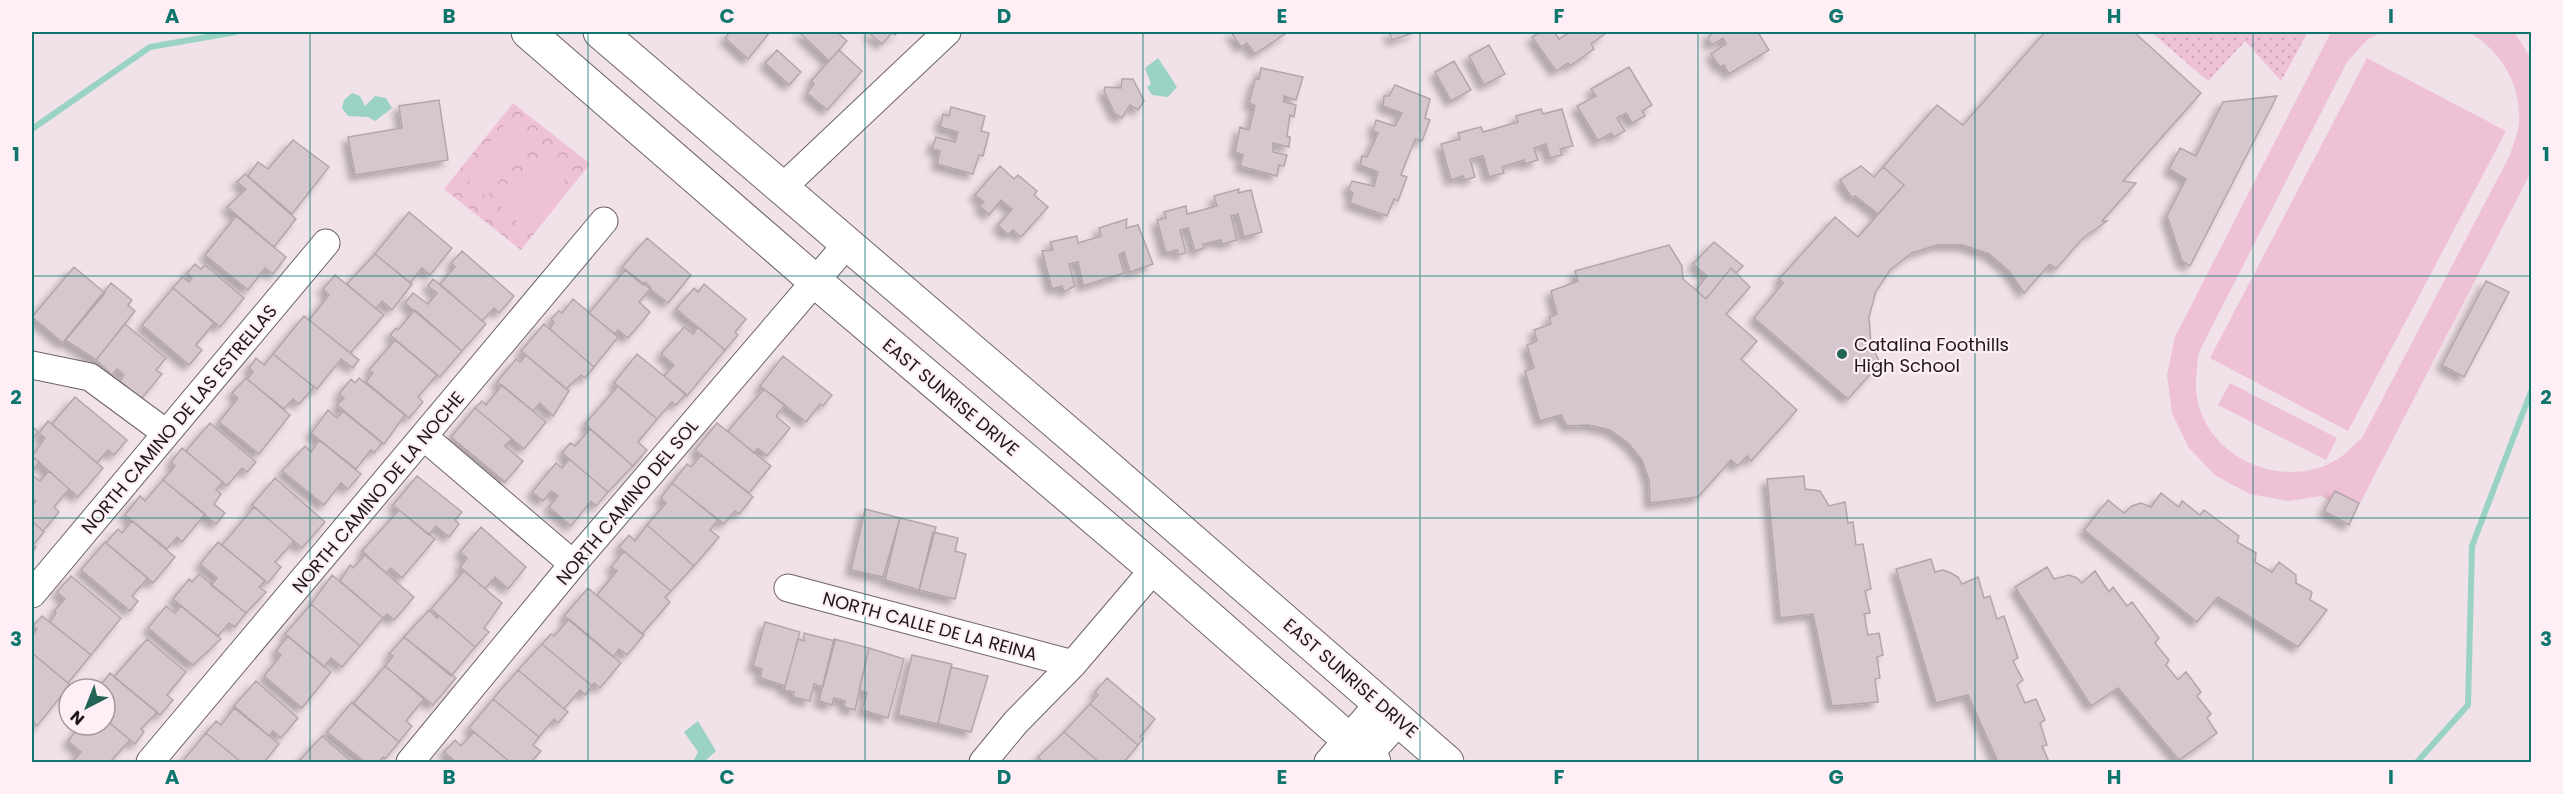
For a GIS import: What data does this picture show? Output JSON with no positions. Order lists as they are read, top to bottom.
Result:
{
  "streets": {
    "main road": ["EAST SUNRISE DRIVE"],
    "street": [
      "NORTH CAMINO DE LAS ESTRELLAS",
      "NORTH CAMINO DE LA NOCHE",
      "NORTH CAMINO DEL SOL",
      "NORTH CALLE DE LA REINA"
    ]
  },
  "crossings": [
    ["EAST SUNRISE DRIVE", "NORTH CAMINO DEL SOL"],
    ["EAST SUNRISE DRIVE", "NORTH CALLE DE LA REINA"]
  ],
  "places": ["Catalina Foothills High School"],
  "north": "bottom left",
  "grid": {
    "columns": [
      "A",
      "B",
      "C",
      "D",
      "E",
      "F",
      "G",
      "H",
      "I"
    ],
    "rows": ["1", "2", "3"]
  }
}
